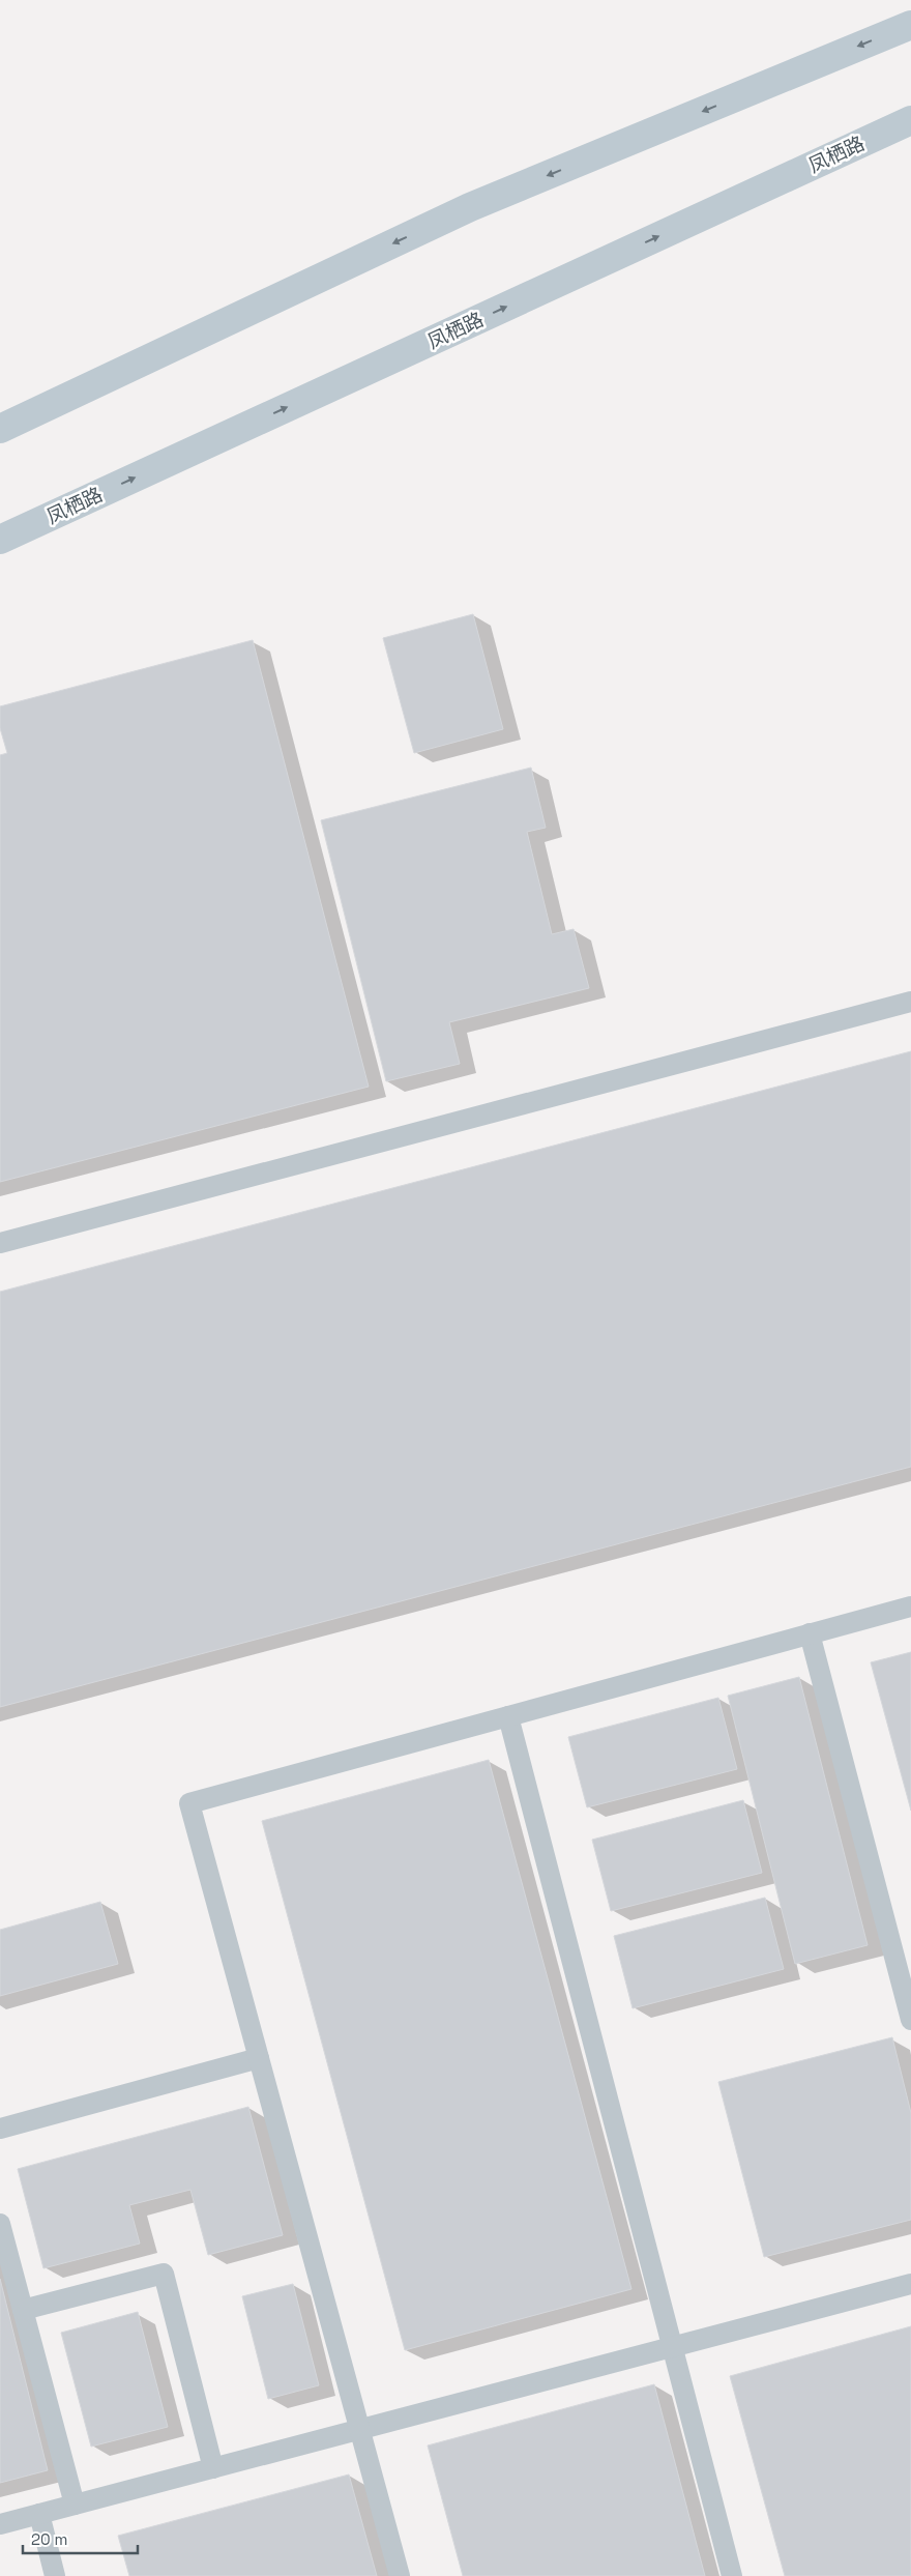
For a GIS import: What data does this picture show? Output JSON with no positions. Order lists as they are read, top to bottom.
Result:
{
  "streets": {
    "main road": ["凤栖路"]
  },
  "scale_bar": "20 m"
}
